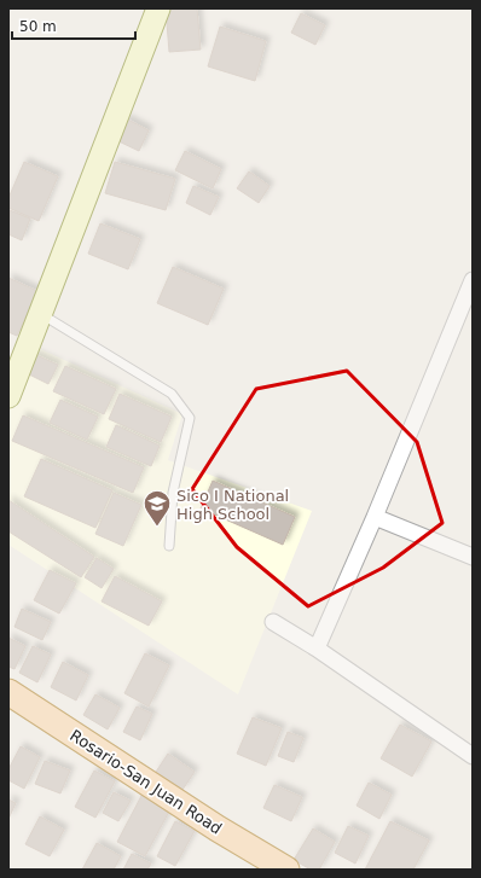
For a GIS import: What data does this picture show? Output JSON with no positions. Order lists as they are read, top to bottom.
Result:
{
  "streets": {
    "main road": ["Rosario-San Juan Road"]
  },
  "places": {
    "school or university": ["Sico Ⅰ National High School"]
  },
  "scale_bar": "50 m"
}
